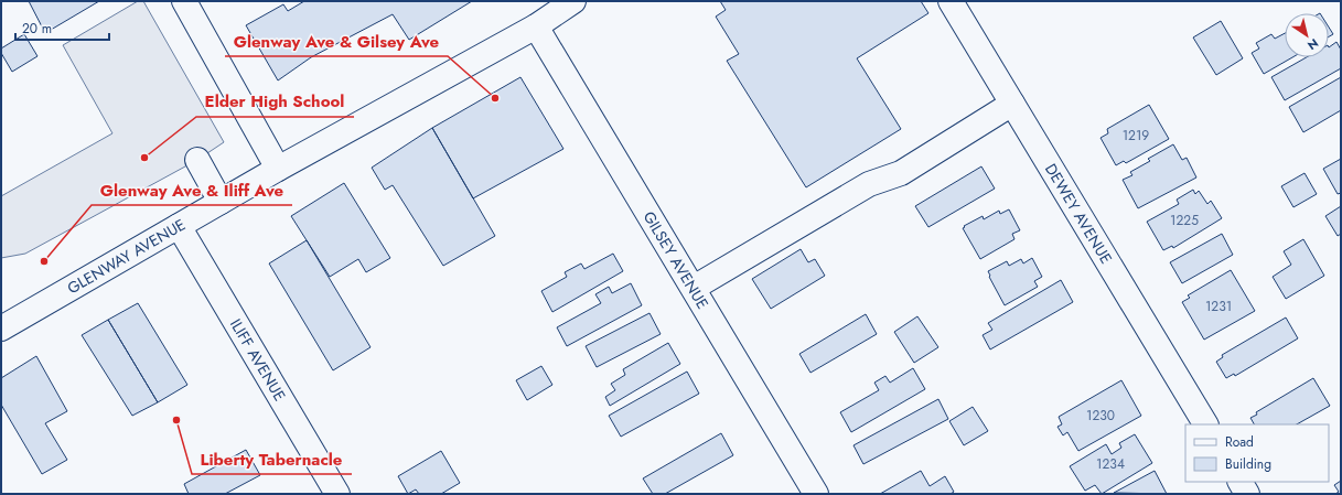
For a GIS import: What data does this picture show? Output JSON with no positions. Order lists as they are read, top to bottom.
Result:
{
  "streets": {
    "street": [
      "DEWEY AVENUE",
      "GLENWAY AVENUE",
      "GILSEY AVENUE",
      "ILIFF AVENUE"
    ]
  },
  "crossings": [
    ["GLENWAY AVENUE", "GILSEY AVENUE"],
    ["GLENWAY AVENUE", "ILIFF AVENUE"]
  ],
  "places": [
    "Glenway Ave & Gilsey Ave",
    "Elder High School",
    "Glenway Ave & Iliff Ave",
    "Liberty Tabernacle"
  ],
  "house_numbers": [
    "1219",
    "1225",
    "1231",
    "1230",
    "1234"
  ],
  "legend": ["Road", "Building"],
  "scale_bar": "20 m",
  "north": "bottom right"
}
